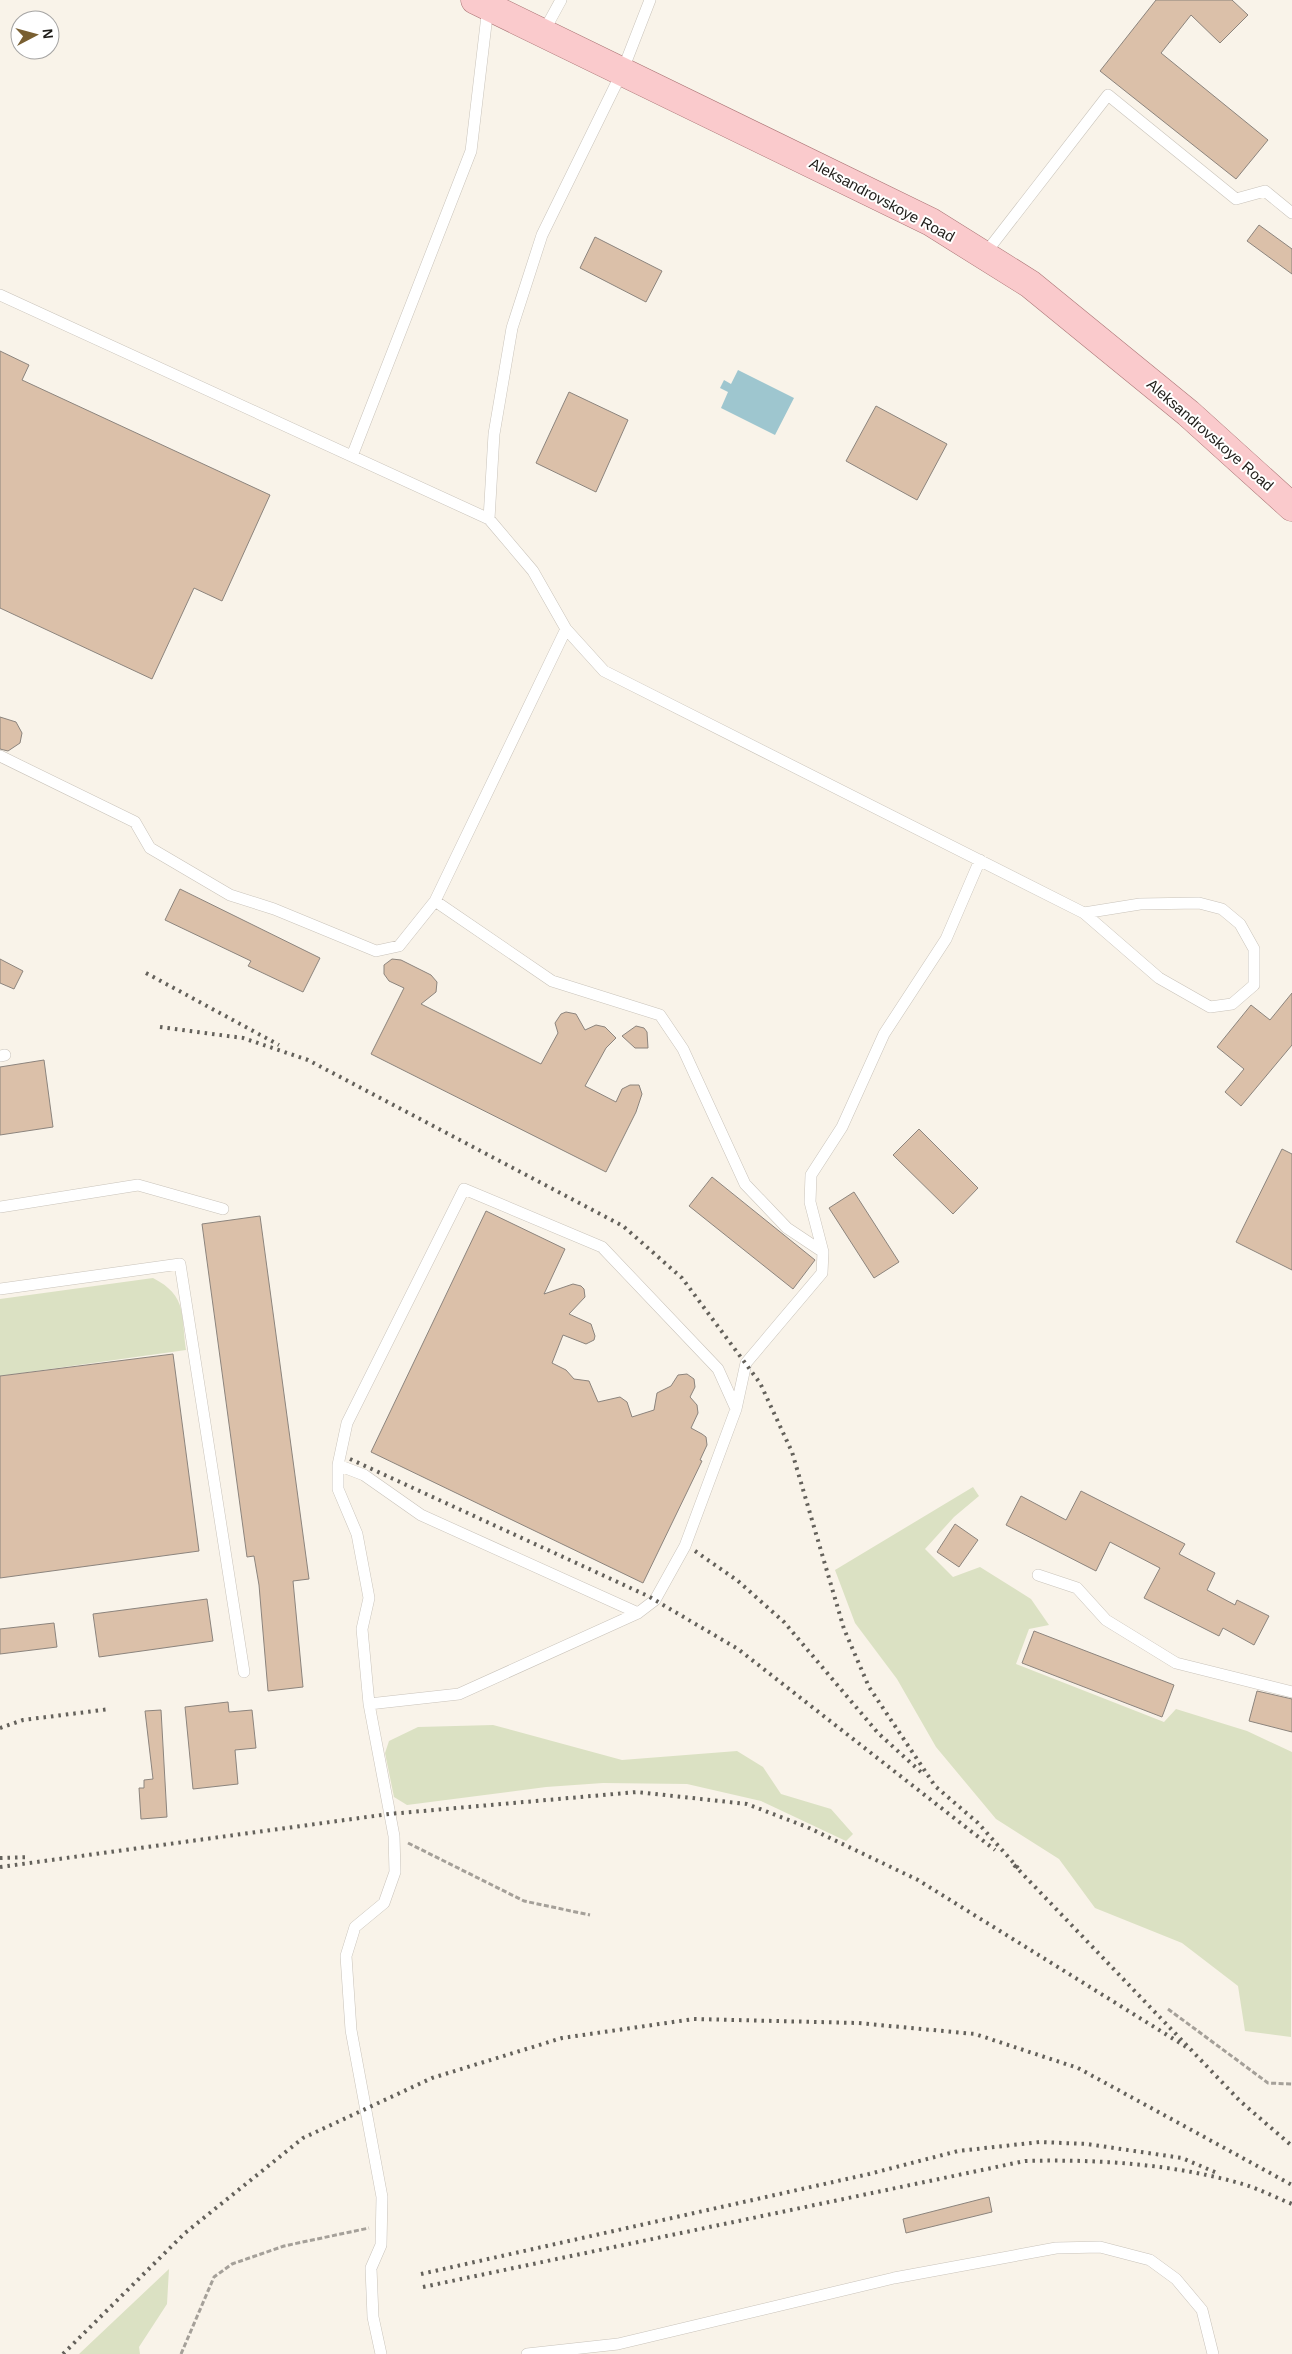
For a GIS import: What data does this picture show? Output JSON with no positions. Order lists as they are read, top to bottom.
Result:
{
  "streets": {
    "main road": ["Aleksandrovskoye Road"]
  },
  "north": "right"
}
